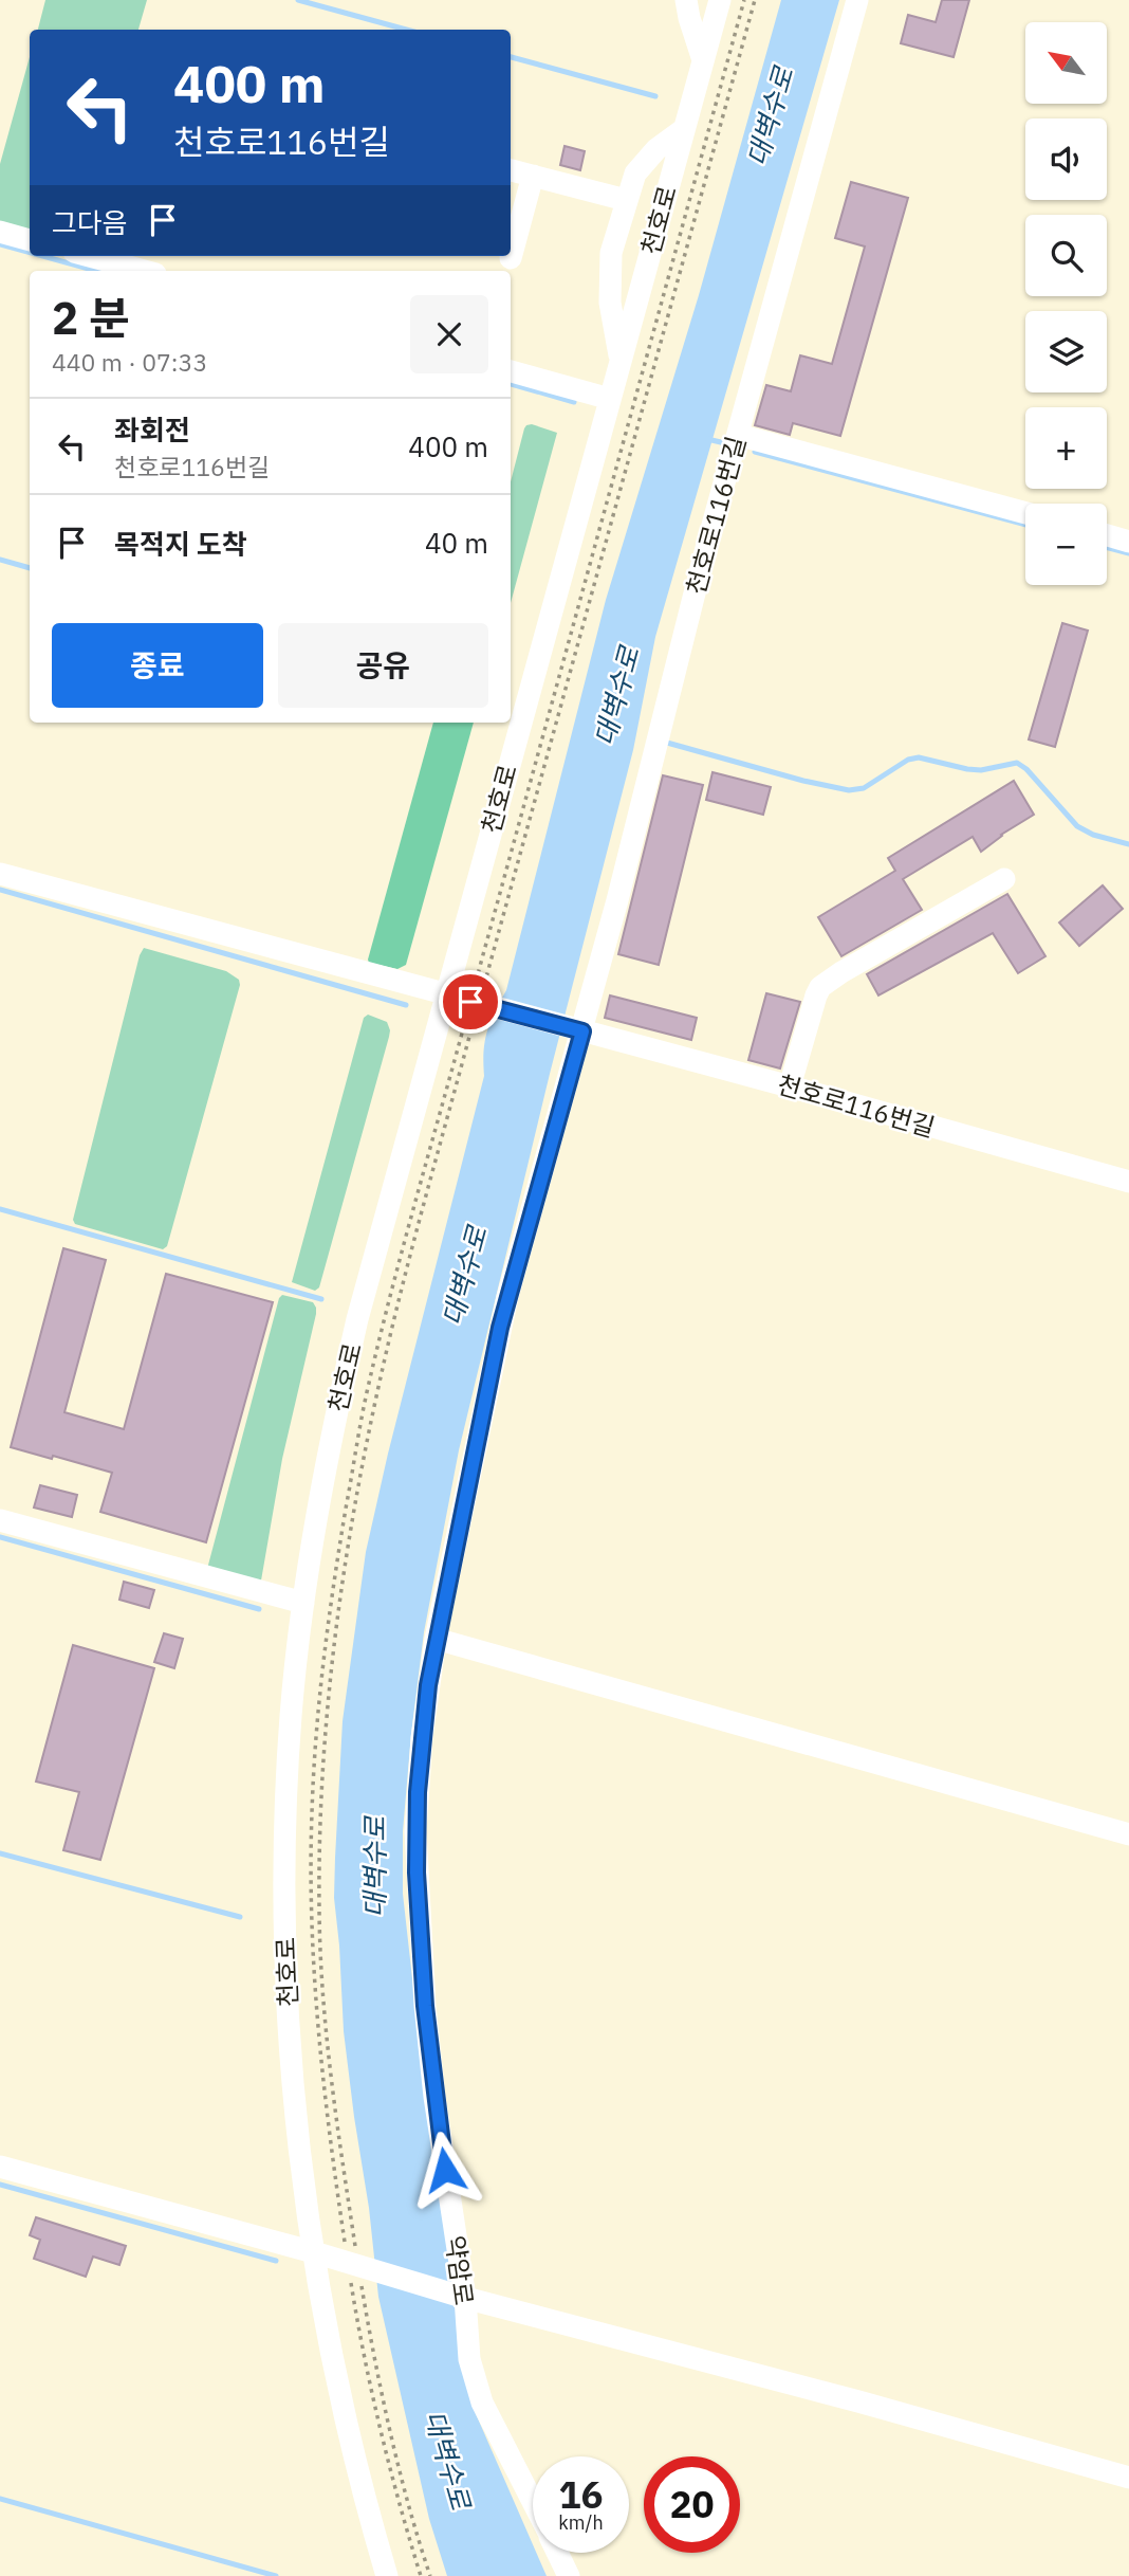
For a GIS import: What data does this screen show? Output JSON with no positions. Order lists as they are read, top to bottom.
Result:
{
  "streets": {
    "street": ["천호로", "천호로116번길", "약암로"]
  },
  "crossings": [
    ["천호로", "천호로116번길"],
    ["천호로116번길", "약암로"]
  ],
  "water": ["대벽수로"],
  "north": "top left",
  "page": {
    "map_buttons": ["+", "−"],
    "turn": ["400 m", "천호로116번길"],
    "then": "그다음",
    "heading": ["2 분", "440 m · 07:33"],
    "list": [
      {
        "name": "좌회전",
        "note": "천호로116번길",
        "value": "400 m"
      },
      {
        "name": "목적지 도착",
        "value": "40 m"
      }
    ],
    "buttons": ["종료", "공유"],
    "speed": "16 km/h",
    "limit": "20"
  }
}
